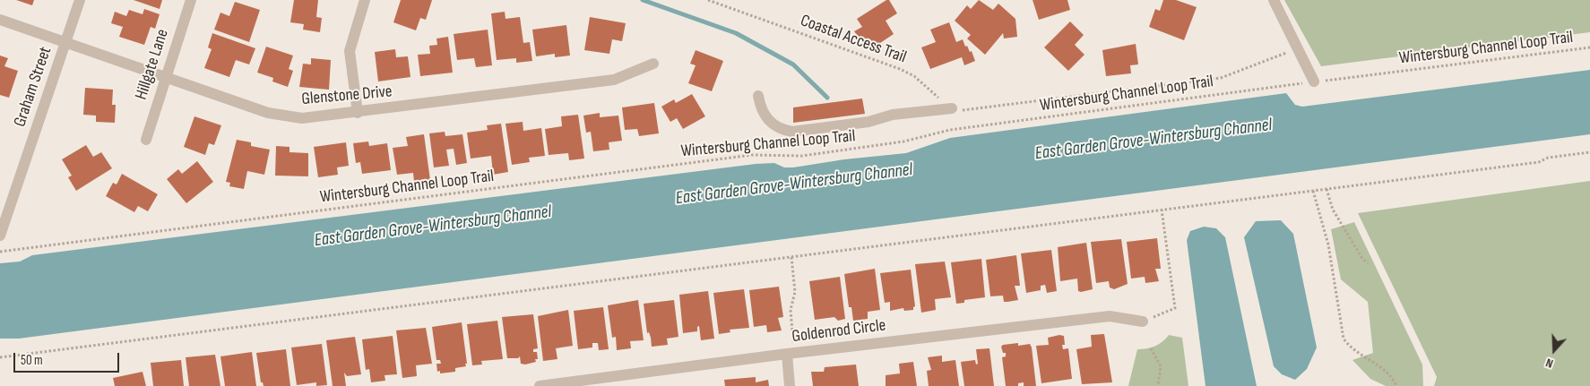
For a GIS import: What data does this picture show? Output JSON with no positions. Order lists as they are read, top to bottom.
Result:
{
  "streets": {
    "street": [
      "Hillgate Lane",
      "Graham Street",
      "Glenstone Drive",
      "Goldenrod Circle"
    ],
    "path": ["Coastal Access Trail", "Wintersburg Channel Loop Trail"]
  },
  "crossings": [
    ["Hillgate Lane", "Glenstone Drive"],
    ["Graham Street", "Glenstone Drive"]
  ],
  "water": ["East Garden Grove-Wintersburg Channel"],
  "scale_bar": "50 m",
  "north": "bottom"
}
